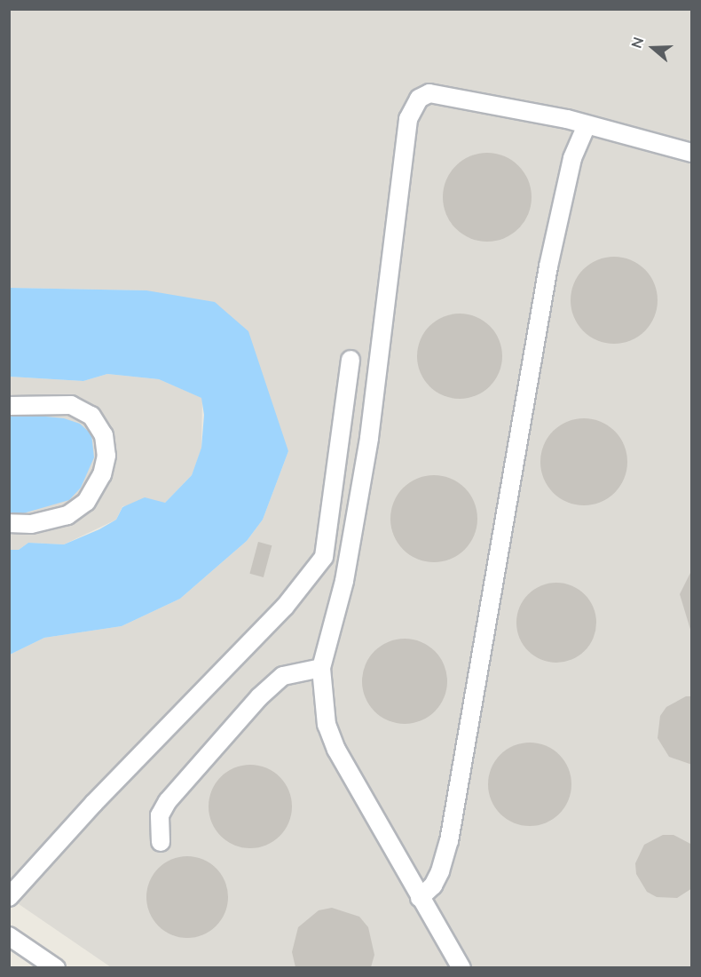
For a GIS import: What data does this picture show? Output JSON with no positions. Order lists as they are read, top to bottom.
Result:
{
  "north": "left"
}
